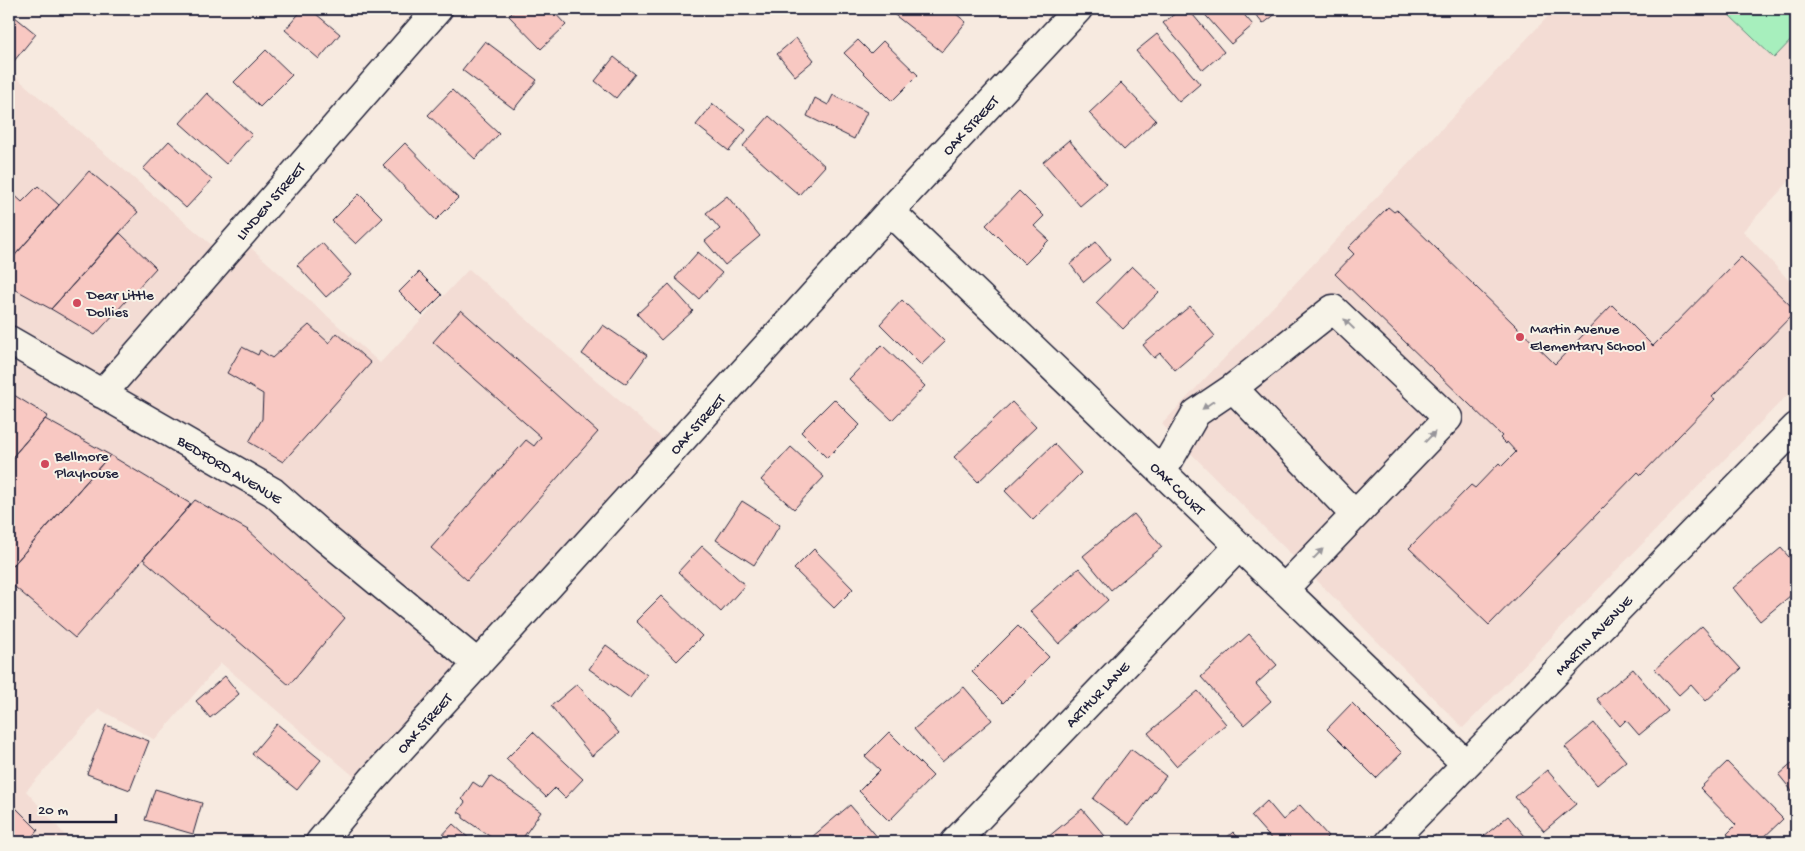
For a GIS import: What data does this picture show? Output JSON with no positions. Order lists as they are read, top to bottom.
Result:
{
  "streets": {
    "street": [
      "OAK STREET",
      "LINDEN STREET",
      "BEDFORD AVENUE",
      "OAK COURT",
      "MARTIN AVENUE",
      "ARTHUR LANE"
    ]
  },
  "crossings": [
    ["OAK STREET", "BEDFORD AVENUE"],
    ["OAK STREET", "OAK COURT"],
    ["LINDEN STREET", "BEDFORD AVENUE"],
    ["OAK COURT", "MARTIN AVENUE"],
    ["OAK COURT", "ARTHUR LANE"]
  ],
  "places": ["Dear Little Dollies", "Martin Avenue Elementary School", "Bellmore Playhouse"],
  "scale_bar": "20 m"
}
